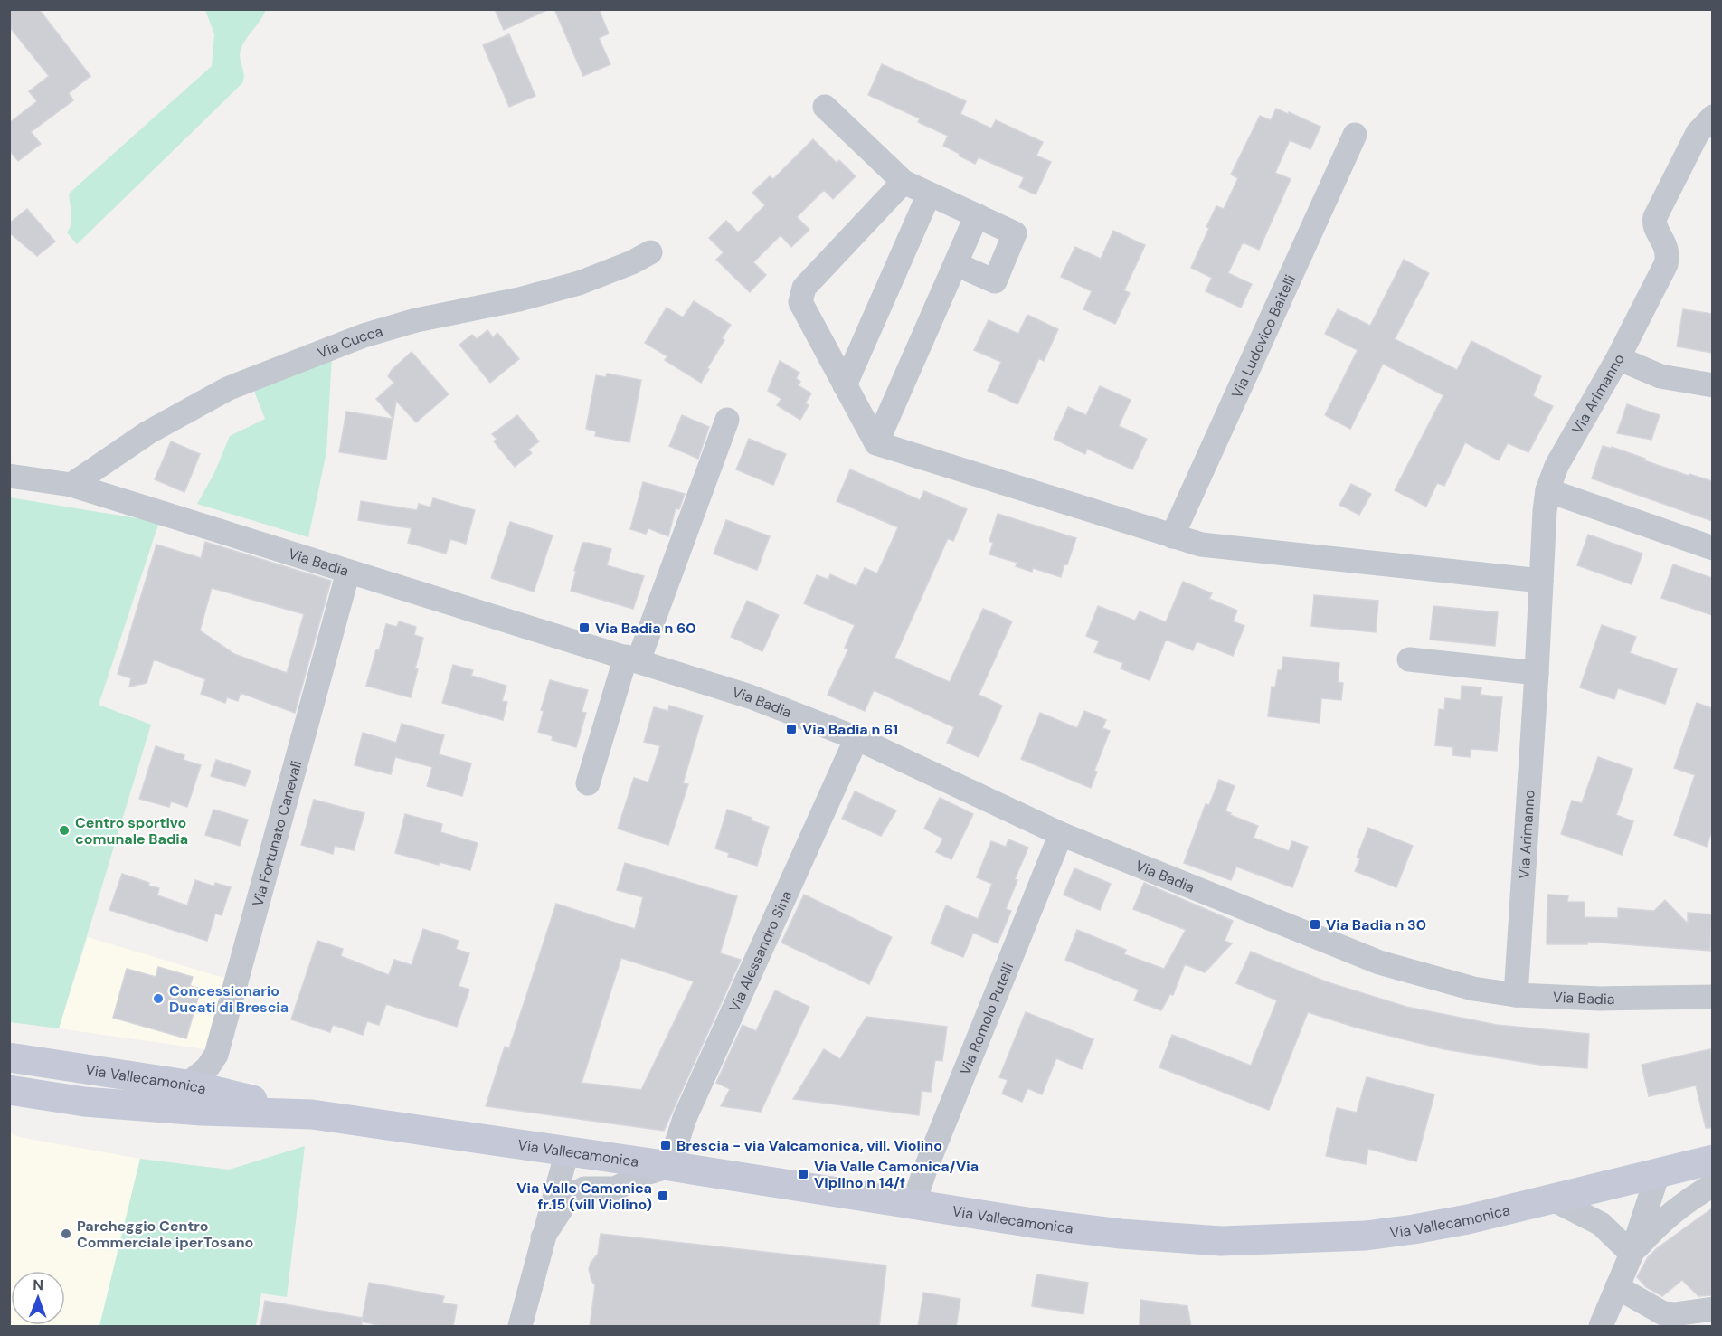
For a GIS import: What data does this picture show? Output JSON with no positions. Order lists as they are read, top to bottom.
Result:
{
  "streets": {
    "main road": ["Via Vallecamonica"],
    "street": [
      "Via Ludovico Baitelli",
      "Via Cucca",
      "Via Arimanno",
      "Via Badia",
      "Via Fortunato Canevali",
      "Via Alessandro Sina",
      "Via Romolo Putelli"
    ]
  },
  "crossings": [
    ["Via Cucca", "Via Badia"],
    ["Via Arimanno", "Via Badia"],
    ["Via Badia", "Via Fortunato Canevali"],
    ["Via Badia", "Via Alessandro Sina"],
    ["Via Badia", "Via Romolo Putelli"],
    ["Via Fortunato Canevali", "Via Vallecamonica"],
    ["Via Alessandro Sina", "Via Vallecamonica"],
    ["Via Romolo Putelli", "Via Vallecamonica"]
  ],
  "places": {
    "transit": [
      "Via Badia n 60",
      "Via Badia n 61",
      "Via Badia n 30",
      "Brescia - via Valcamonica, vill. Violino",
      "Via Valle Camonica/Via Viplino n 14/f",
      "Via Valle Camonica fr.15 (vill Violino)"
    ],
    "other": ["Centro sportivo comunale Badia", "Concessionario Ducati di Brescia", "Parcheggio Centro Commerciale iperTosano"]
  },
  "north": "top"
}
